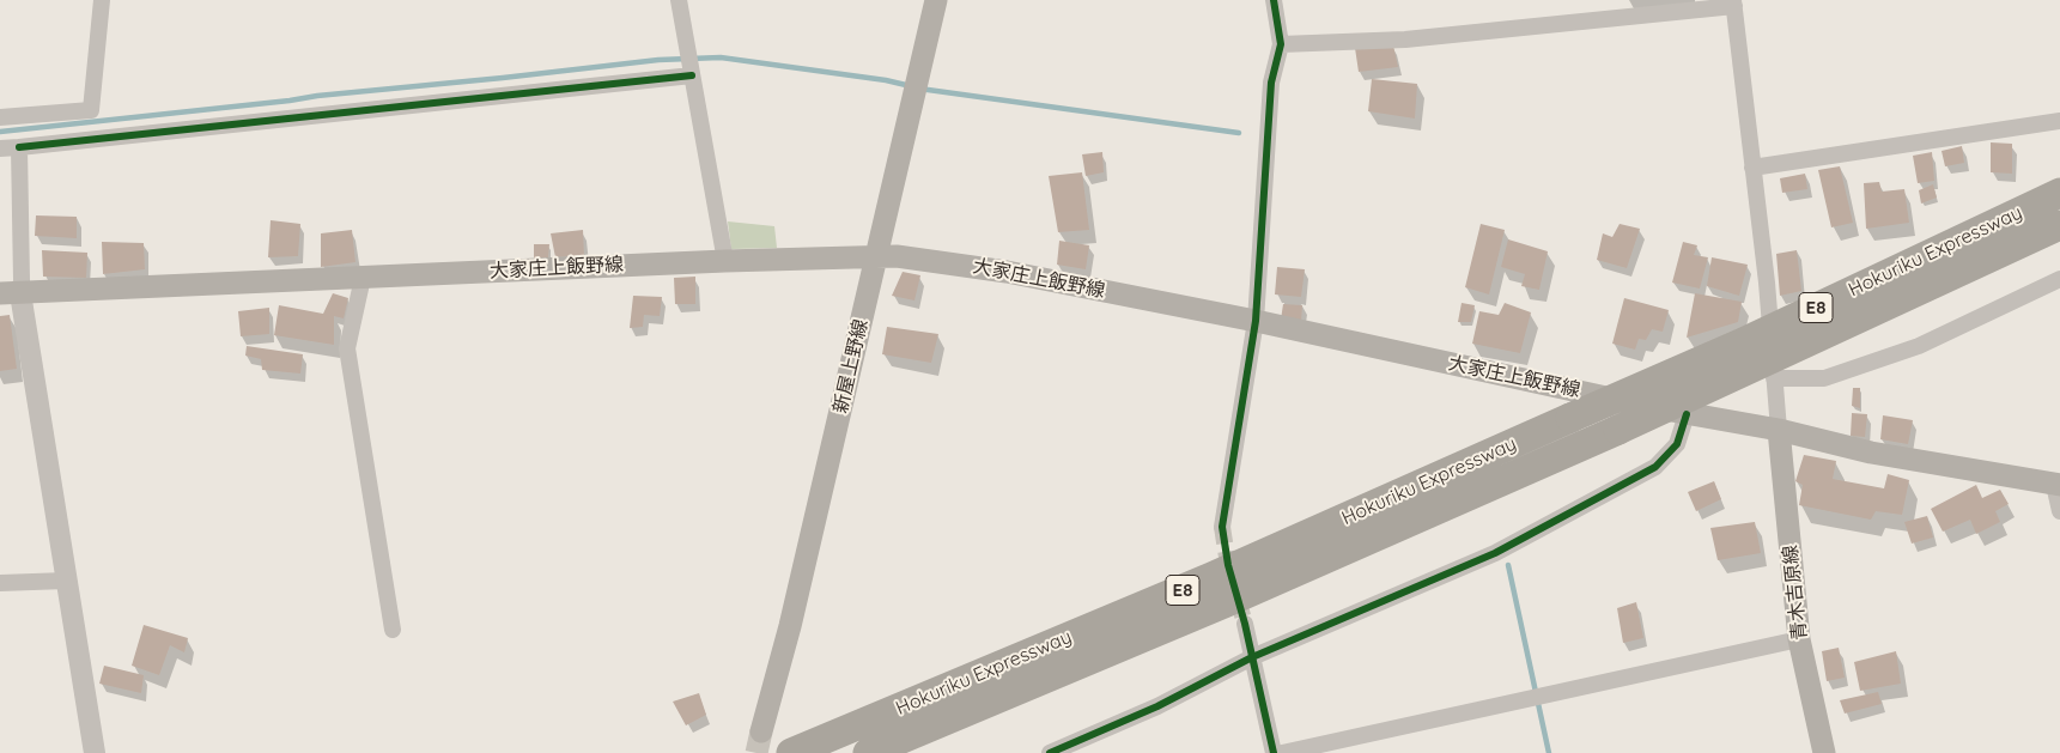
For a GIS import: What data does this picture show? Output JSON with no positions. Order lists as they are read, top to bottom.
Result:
{
  "streets": {
    "highway": ["Hokuriku Expressway", "E8"],
    "main road": ["大家庄上飯野線", "新屋上野線", "青木吉原線"]
  },
  "crossings": [
    ["大家庄上飯野線", "新屋上野線"],
    ["大家庄上飯野線", "青木吉原線"]
  ]
}
